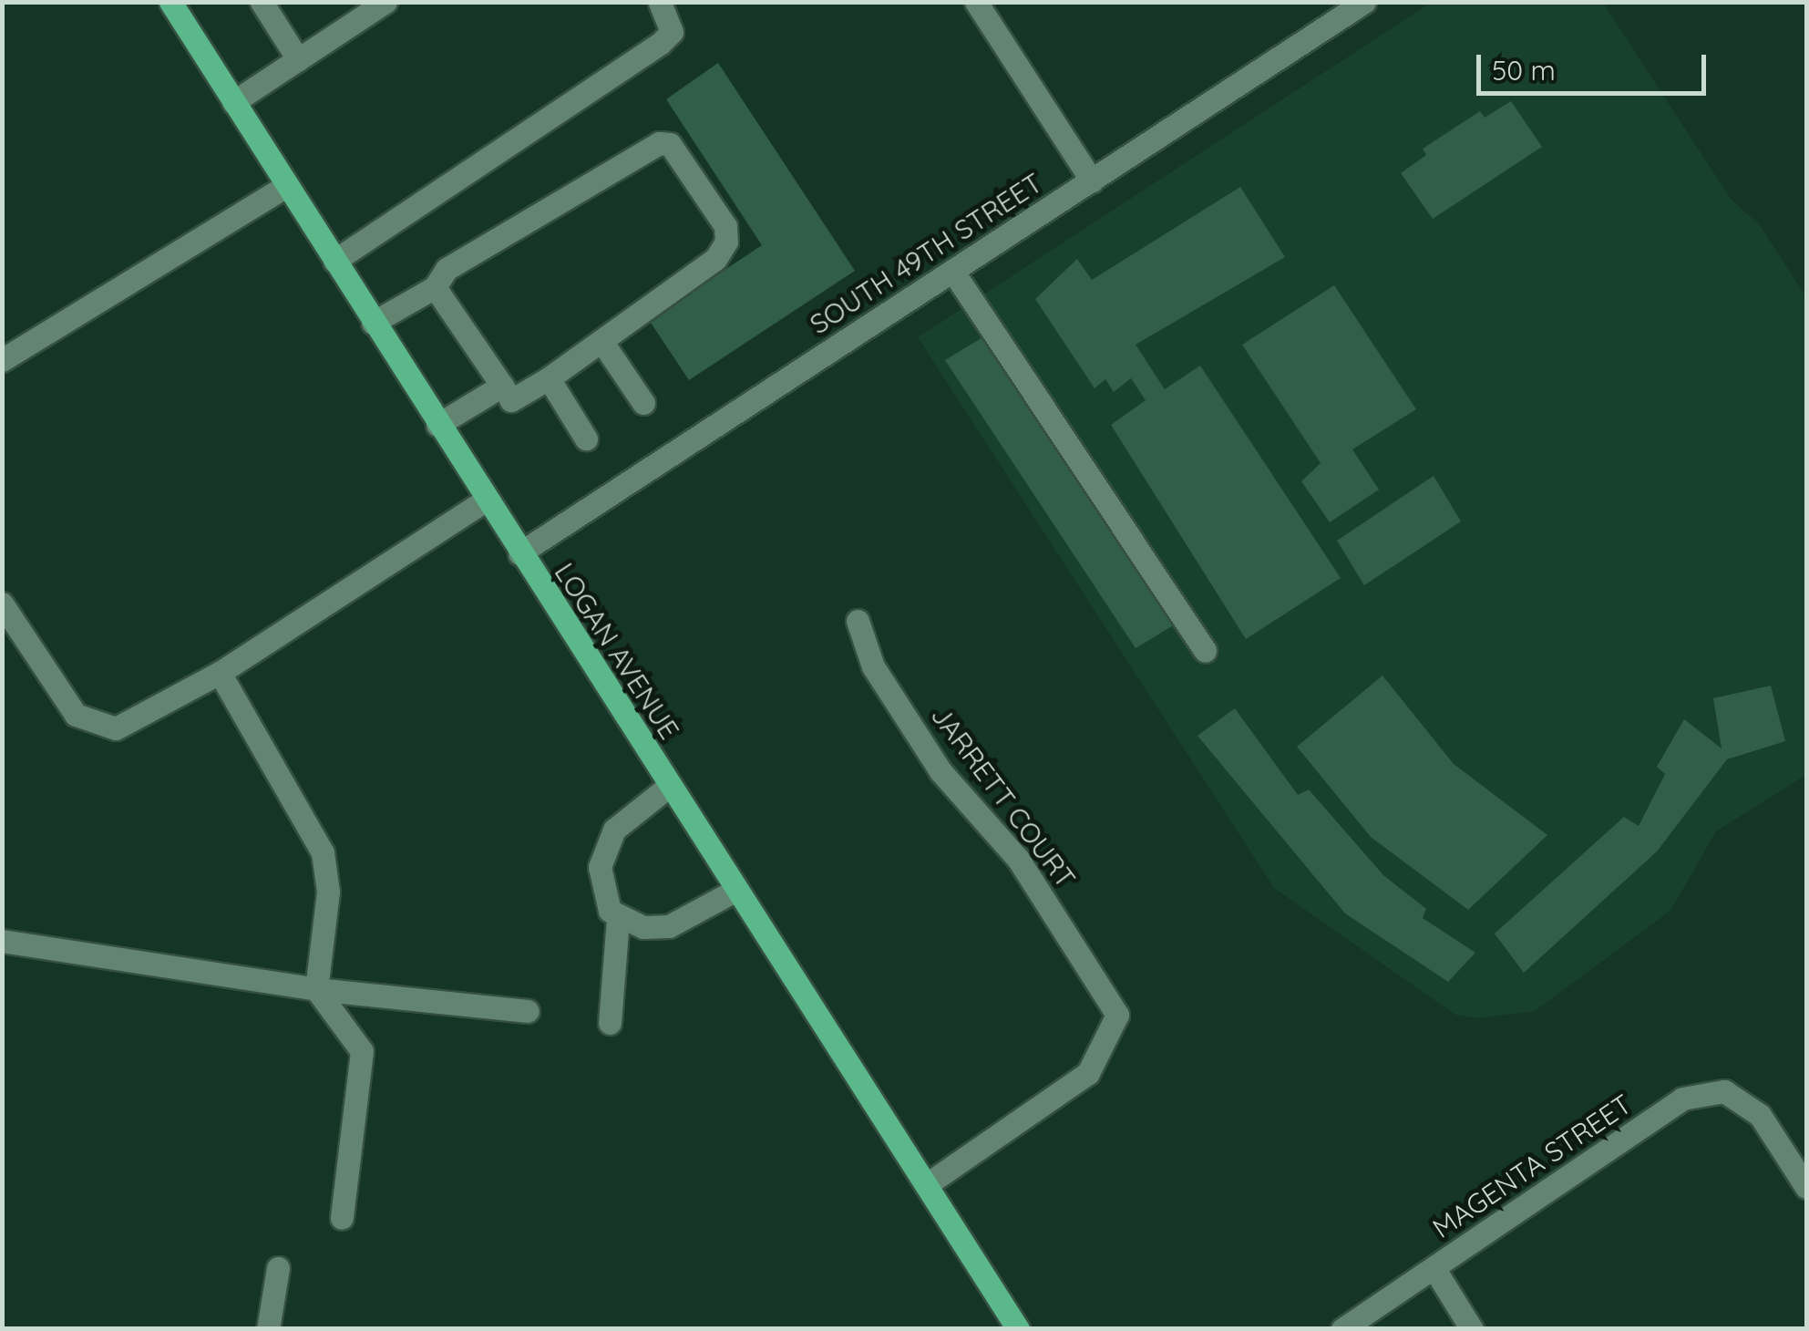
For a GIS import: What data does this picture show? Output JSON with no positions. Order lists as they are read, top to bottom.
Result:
{
  "streets": {
    "main road": ["LOGAN AVENUE"],
    "street": ["SOUTH 49TH STREET", "JARRETT COURT", "MAGENTA STREET"]
  },
  "crossings": [
    ["SOUTH 49TH STREET", "LOGAN AVENUE"],
    ["LOGAN AVENUE", "JARRETT COURT"]
  ],
  "scale_bar": "50 m"
}
